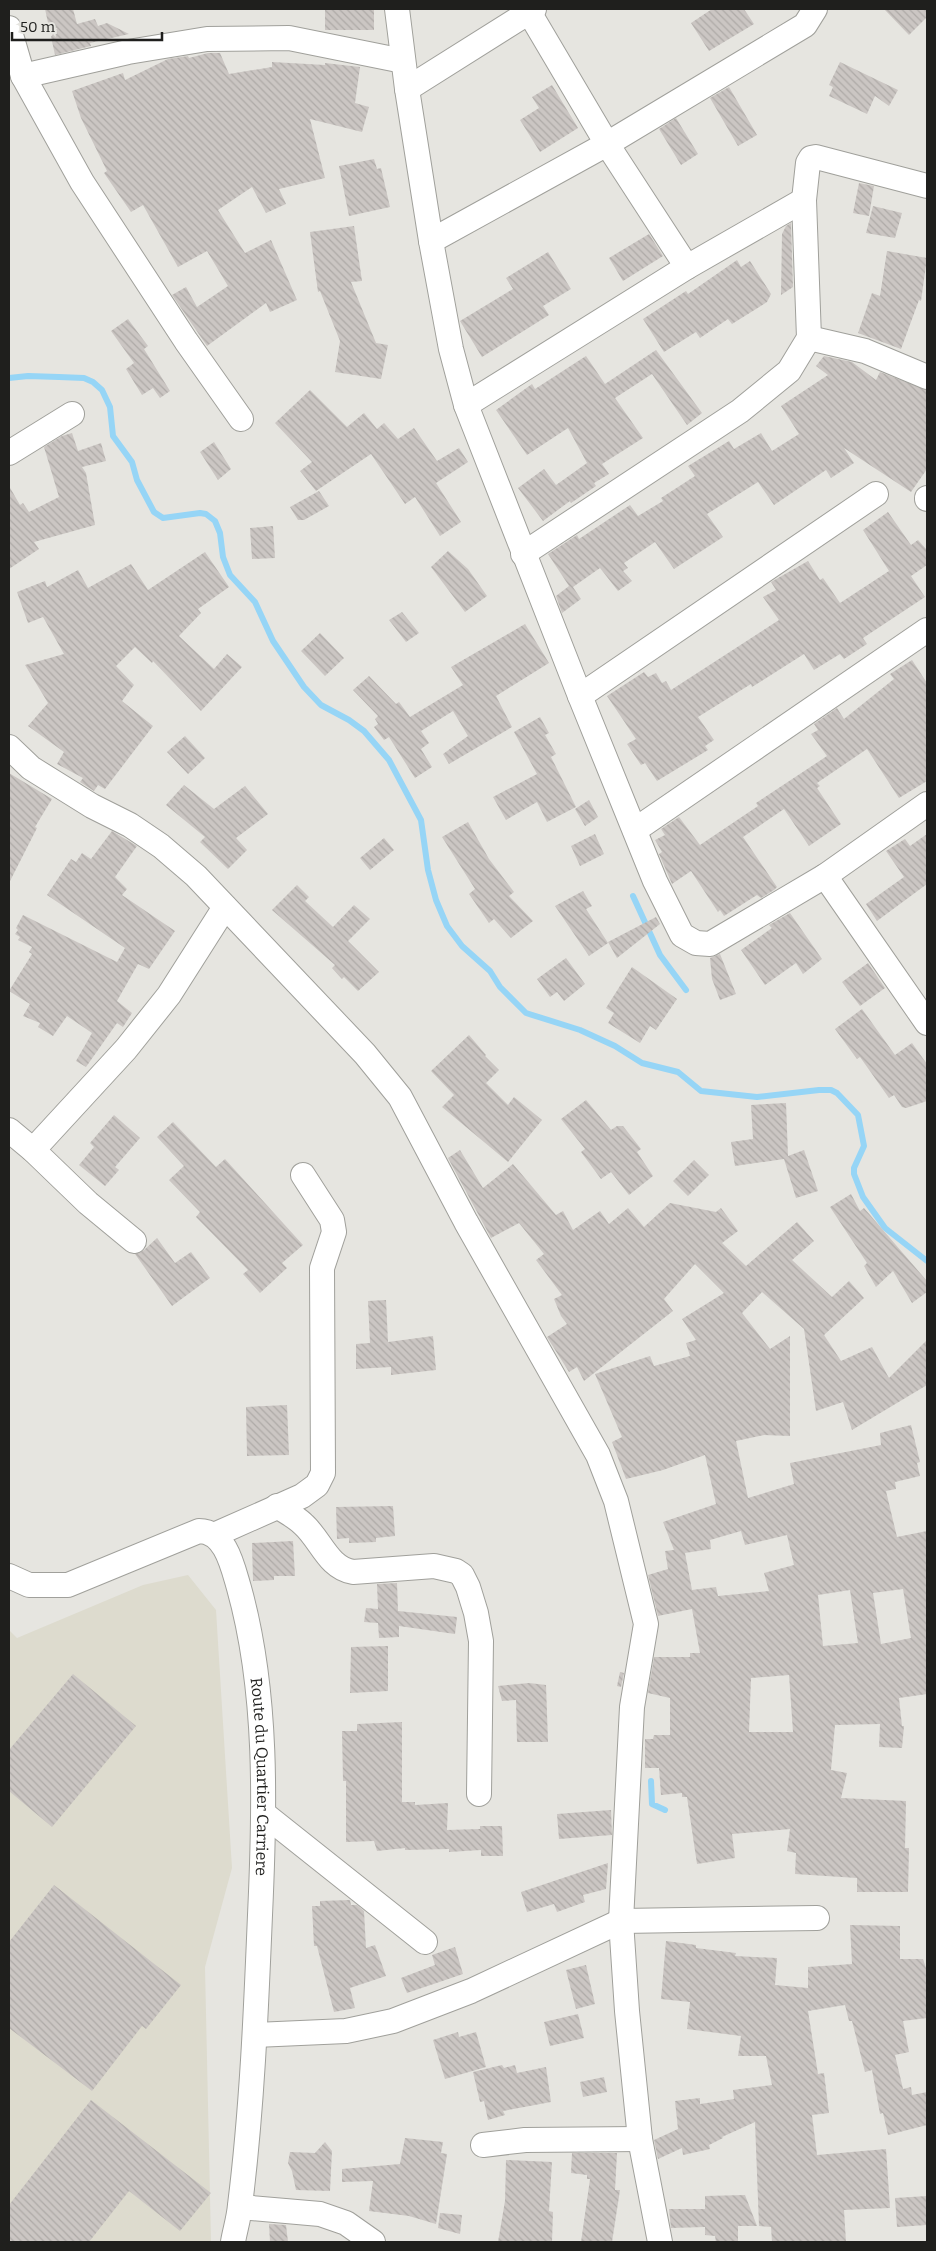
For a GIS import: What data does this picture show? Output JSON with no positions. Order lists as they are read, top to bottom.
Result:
{
  "streets": {
    "street": ["Route du Quartier Carriere"]
  },
  "scale_bar": "50 m"
}
